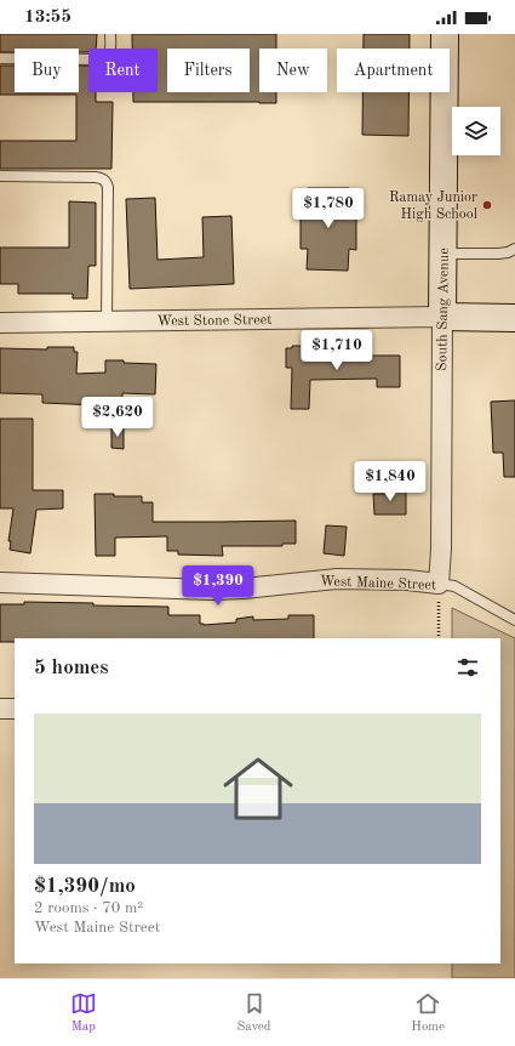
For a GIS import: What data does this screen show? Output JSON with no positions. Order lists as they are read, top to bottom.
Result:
{
  "streets": {
    "street": ["South Sang Avenue", "West Stone Street", "West Maine Street"]
  },
  "crossings": [
    ["South Sang Avenue", "West Stone Street"],
    ["South Sang Avenue", "West Maine Street"]
  ],
  "places": ["Ramay Junior High School"],
  "page": {
    "status": "13:55",
    "chip": [
      "Buy",
      "Rent",
      "Filters",
      "New",
      "Apartment"
    ],
    "price": [
      "$1,780",
      "$1,710",
      "$2,620",
      "$1,840",
      "$1,390"
    ],
    "heading": "5 homes",
    "list": [
      {
        "name": "$1,390/mo",
        "note": "2 rooms · 70 m² · West Maine Street"
      }
    ],
    "tabs": ["Map", "Saved", "Home"]
  }
}
